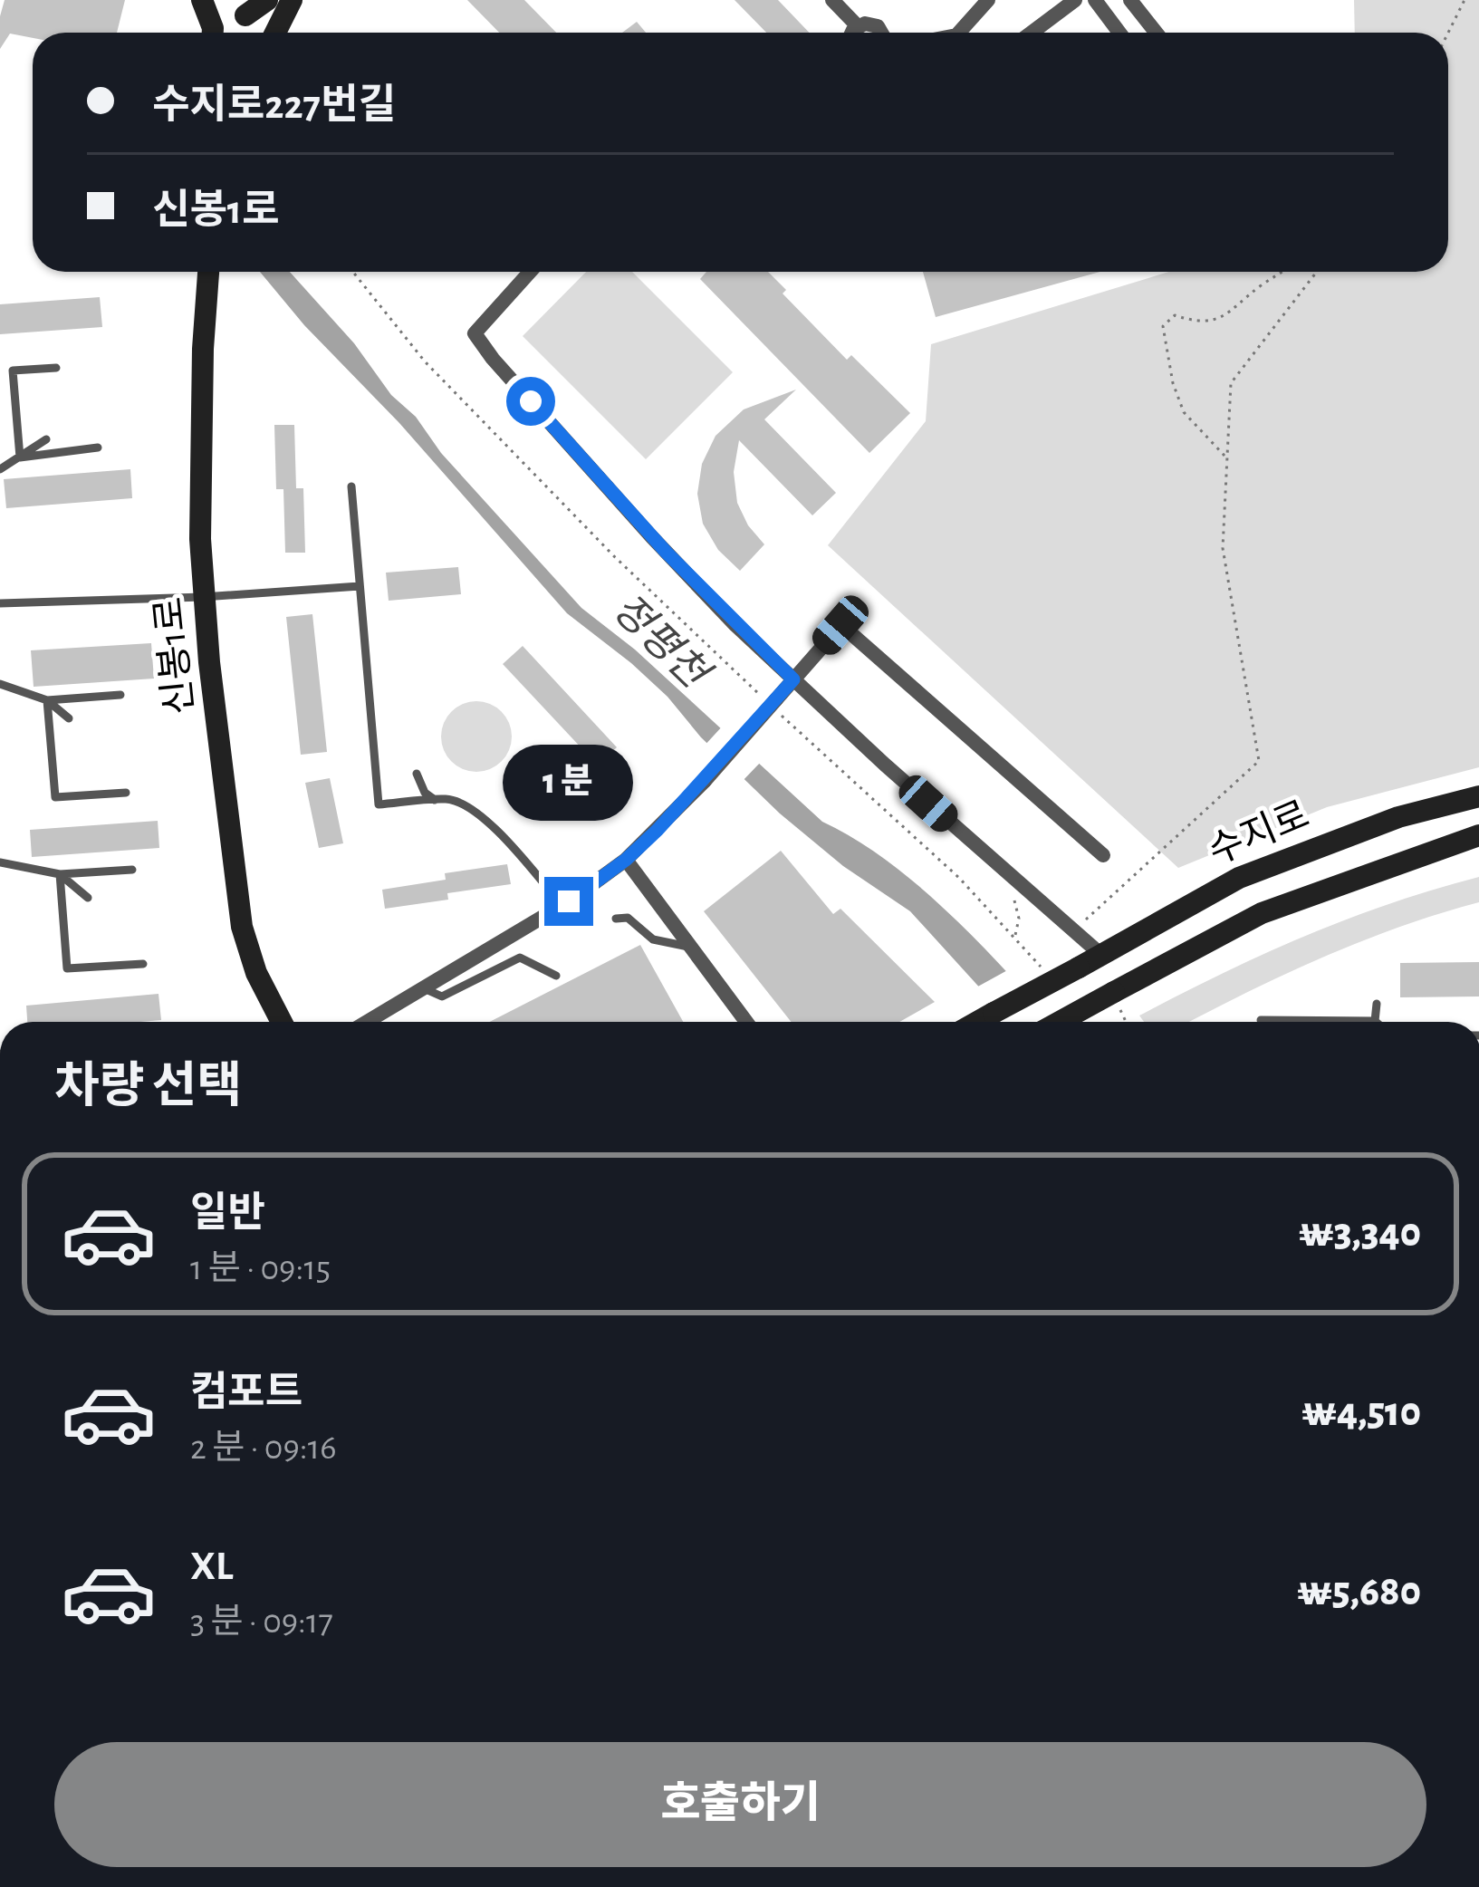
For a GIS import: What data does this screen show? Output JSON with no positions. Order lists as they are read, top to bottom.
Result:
{
  "streets": {
    "main road": ["신봉1로", "수지로"]
  },
  "water": ["정평천"],
  "page": {
    "banner": ["수지로227번길", "신봉1로"],
    "bubble": "1 분",
    "heading": "차량 선택",
    "list": [
      {
        "name": "일반",
        "note": "1 분 · 09:15",
        "value": "₩3,340"
      },
      {
        "name": "컴포트",
        "note": "2 분 · 09:16",
        "value": "₩4,510"
      },
      {
        "name": "XL",
        "note": "3 분 · 09:17",
        "value": "₩5,680"
      }
    ],
    "buttons": "호출하기"
  }
}
